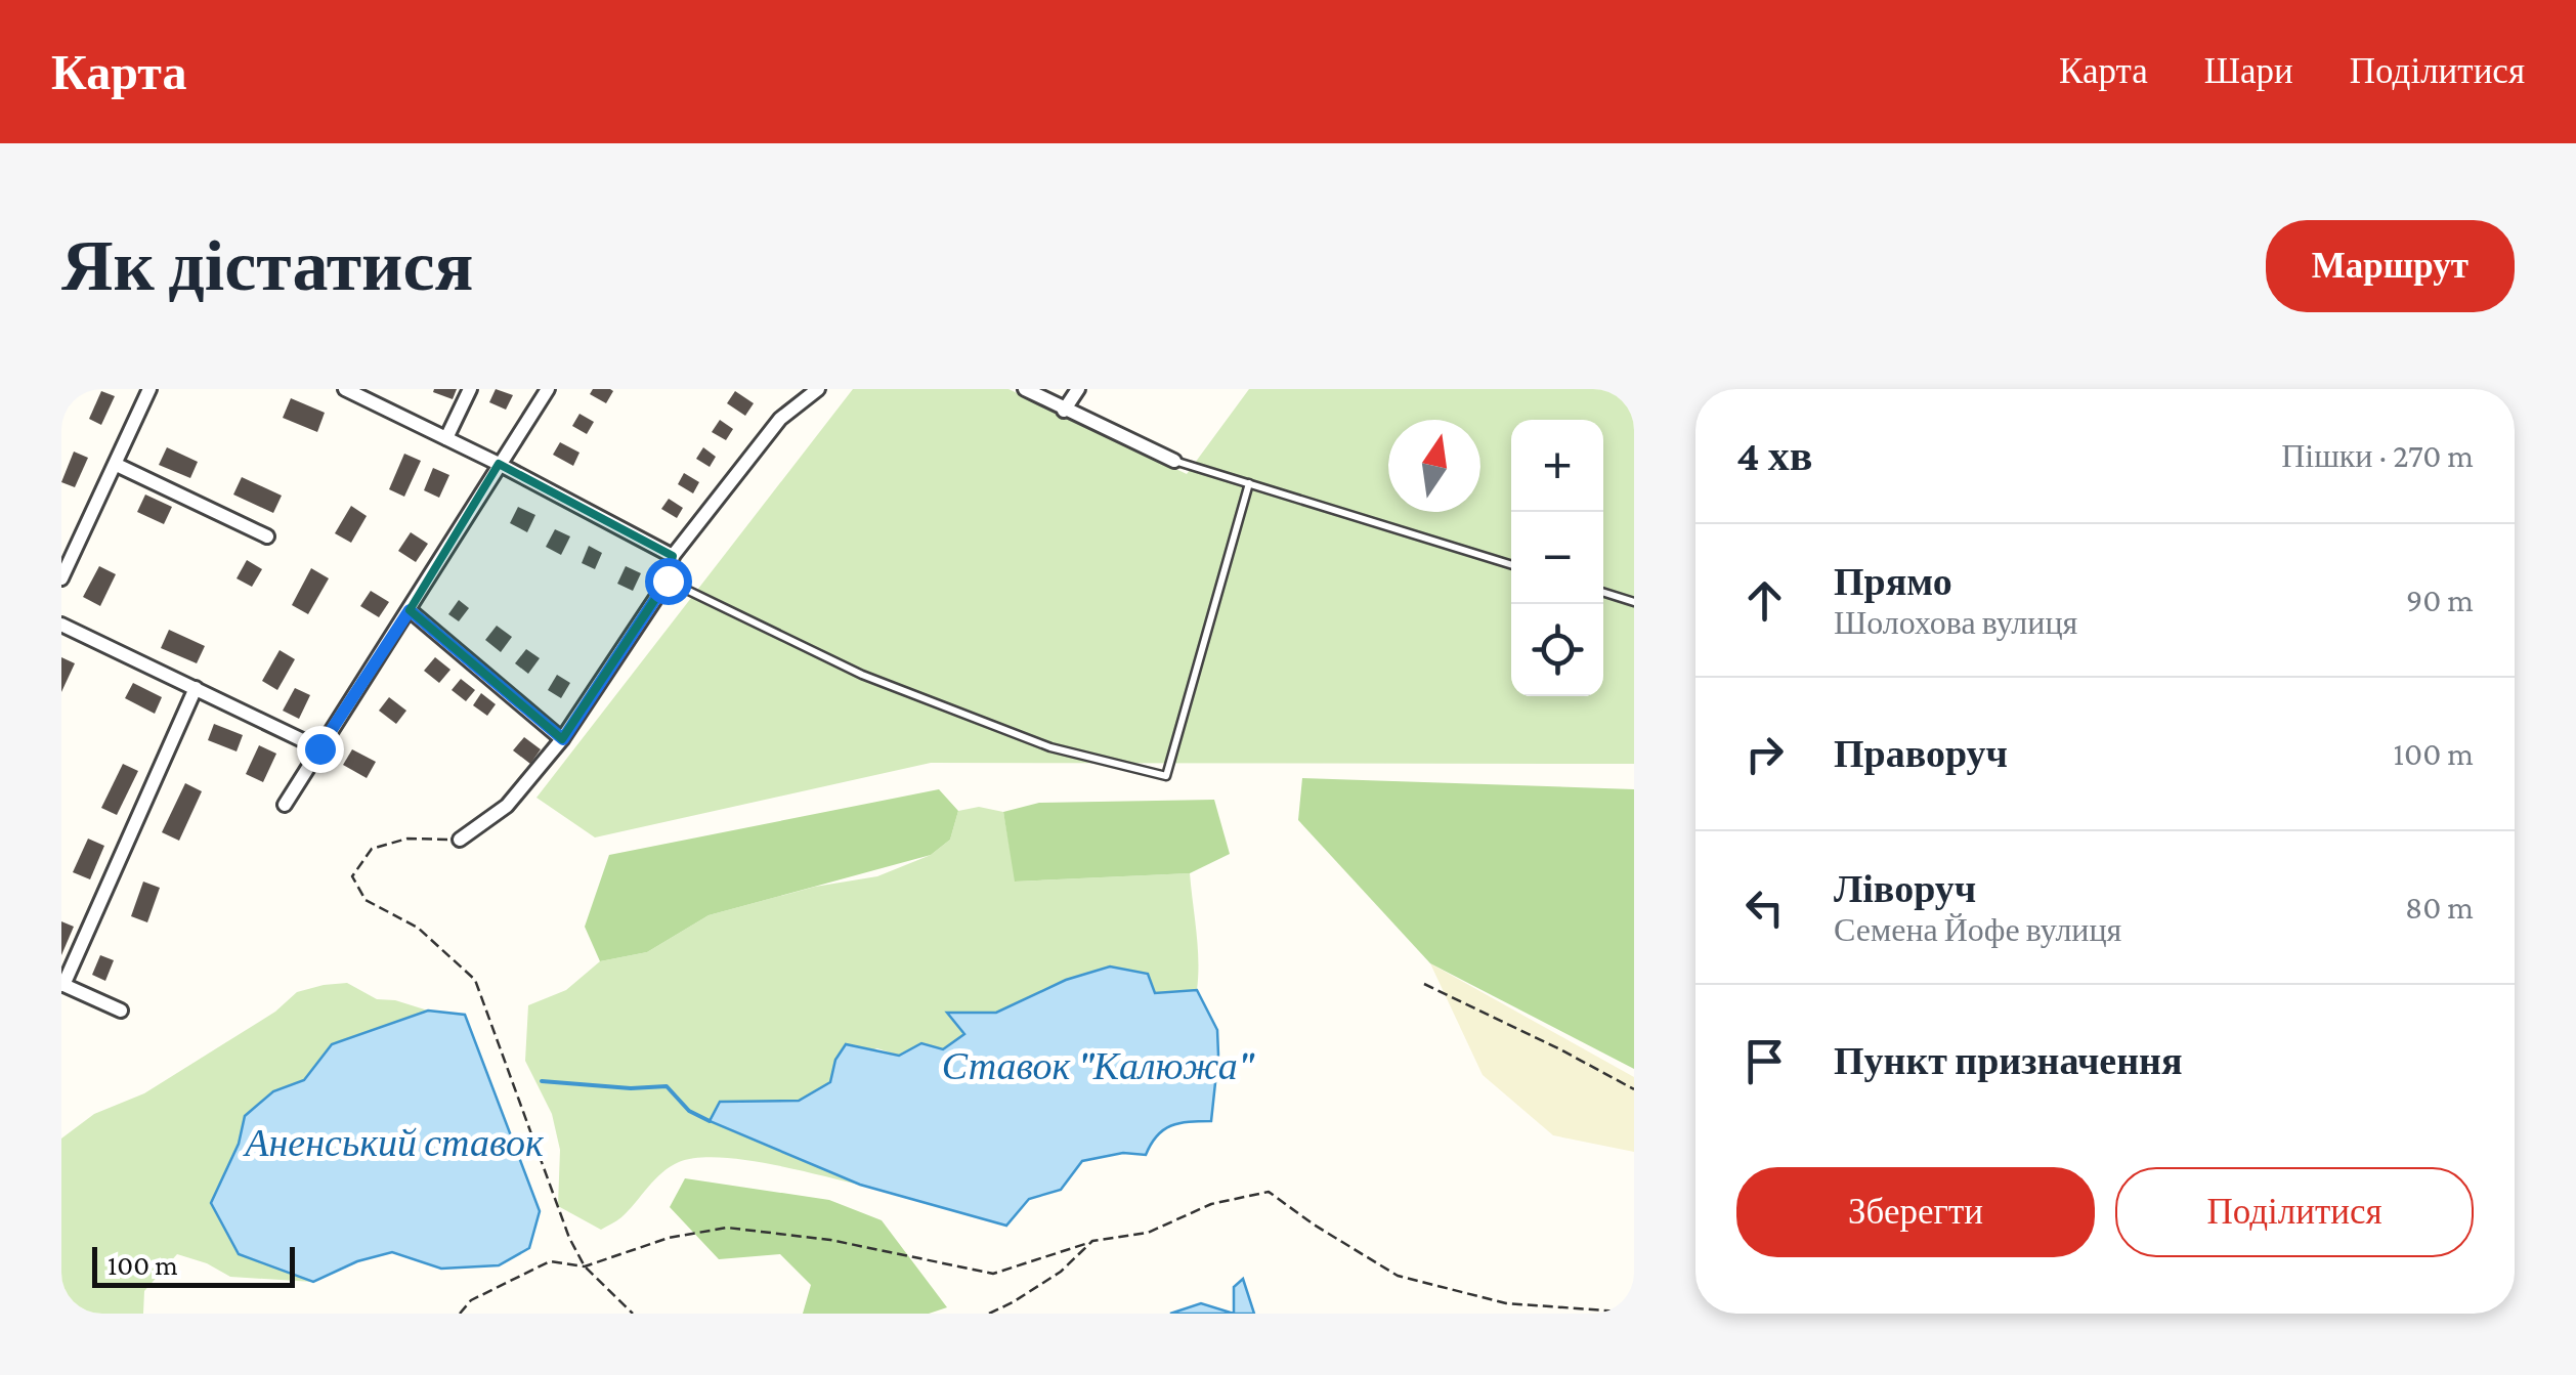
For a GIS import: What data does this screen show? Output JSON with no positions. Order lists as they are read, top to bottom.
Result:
{
  "water": ["Ставок \"Калюжа\"", "Аненський ставок"],
  "scale_bar": "100 m",
  "north": "top",
  "page": {
    "header": "Карта",
    "nav": ["Карта", "Шари", "Поділитися"],
    "buttons": [
      "Маршрут",
      ["Зберегти", "Поділитися"]
    ],
    "title": "Як дістатися",
    "heading": ["4 хв", "Пішки · 270 m"],
    "map_buttons": ["+", "−"],
    "list": [
      ["Прямо", "Шолохова вулиця", "90 m"],
      ["Праворуч", "100 m"],
      ["Ліворуч", "Семена Йофе вулиця", "80 m"],
      "Пункт призначення"
    ],
    "scale": "100 m"
  }
}
